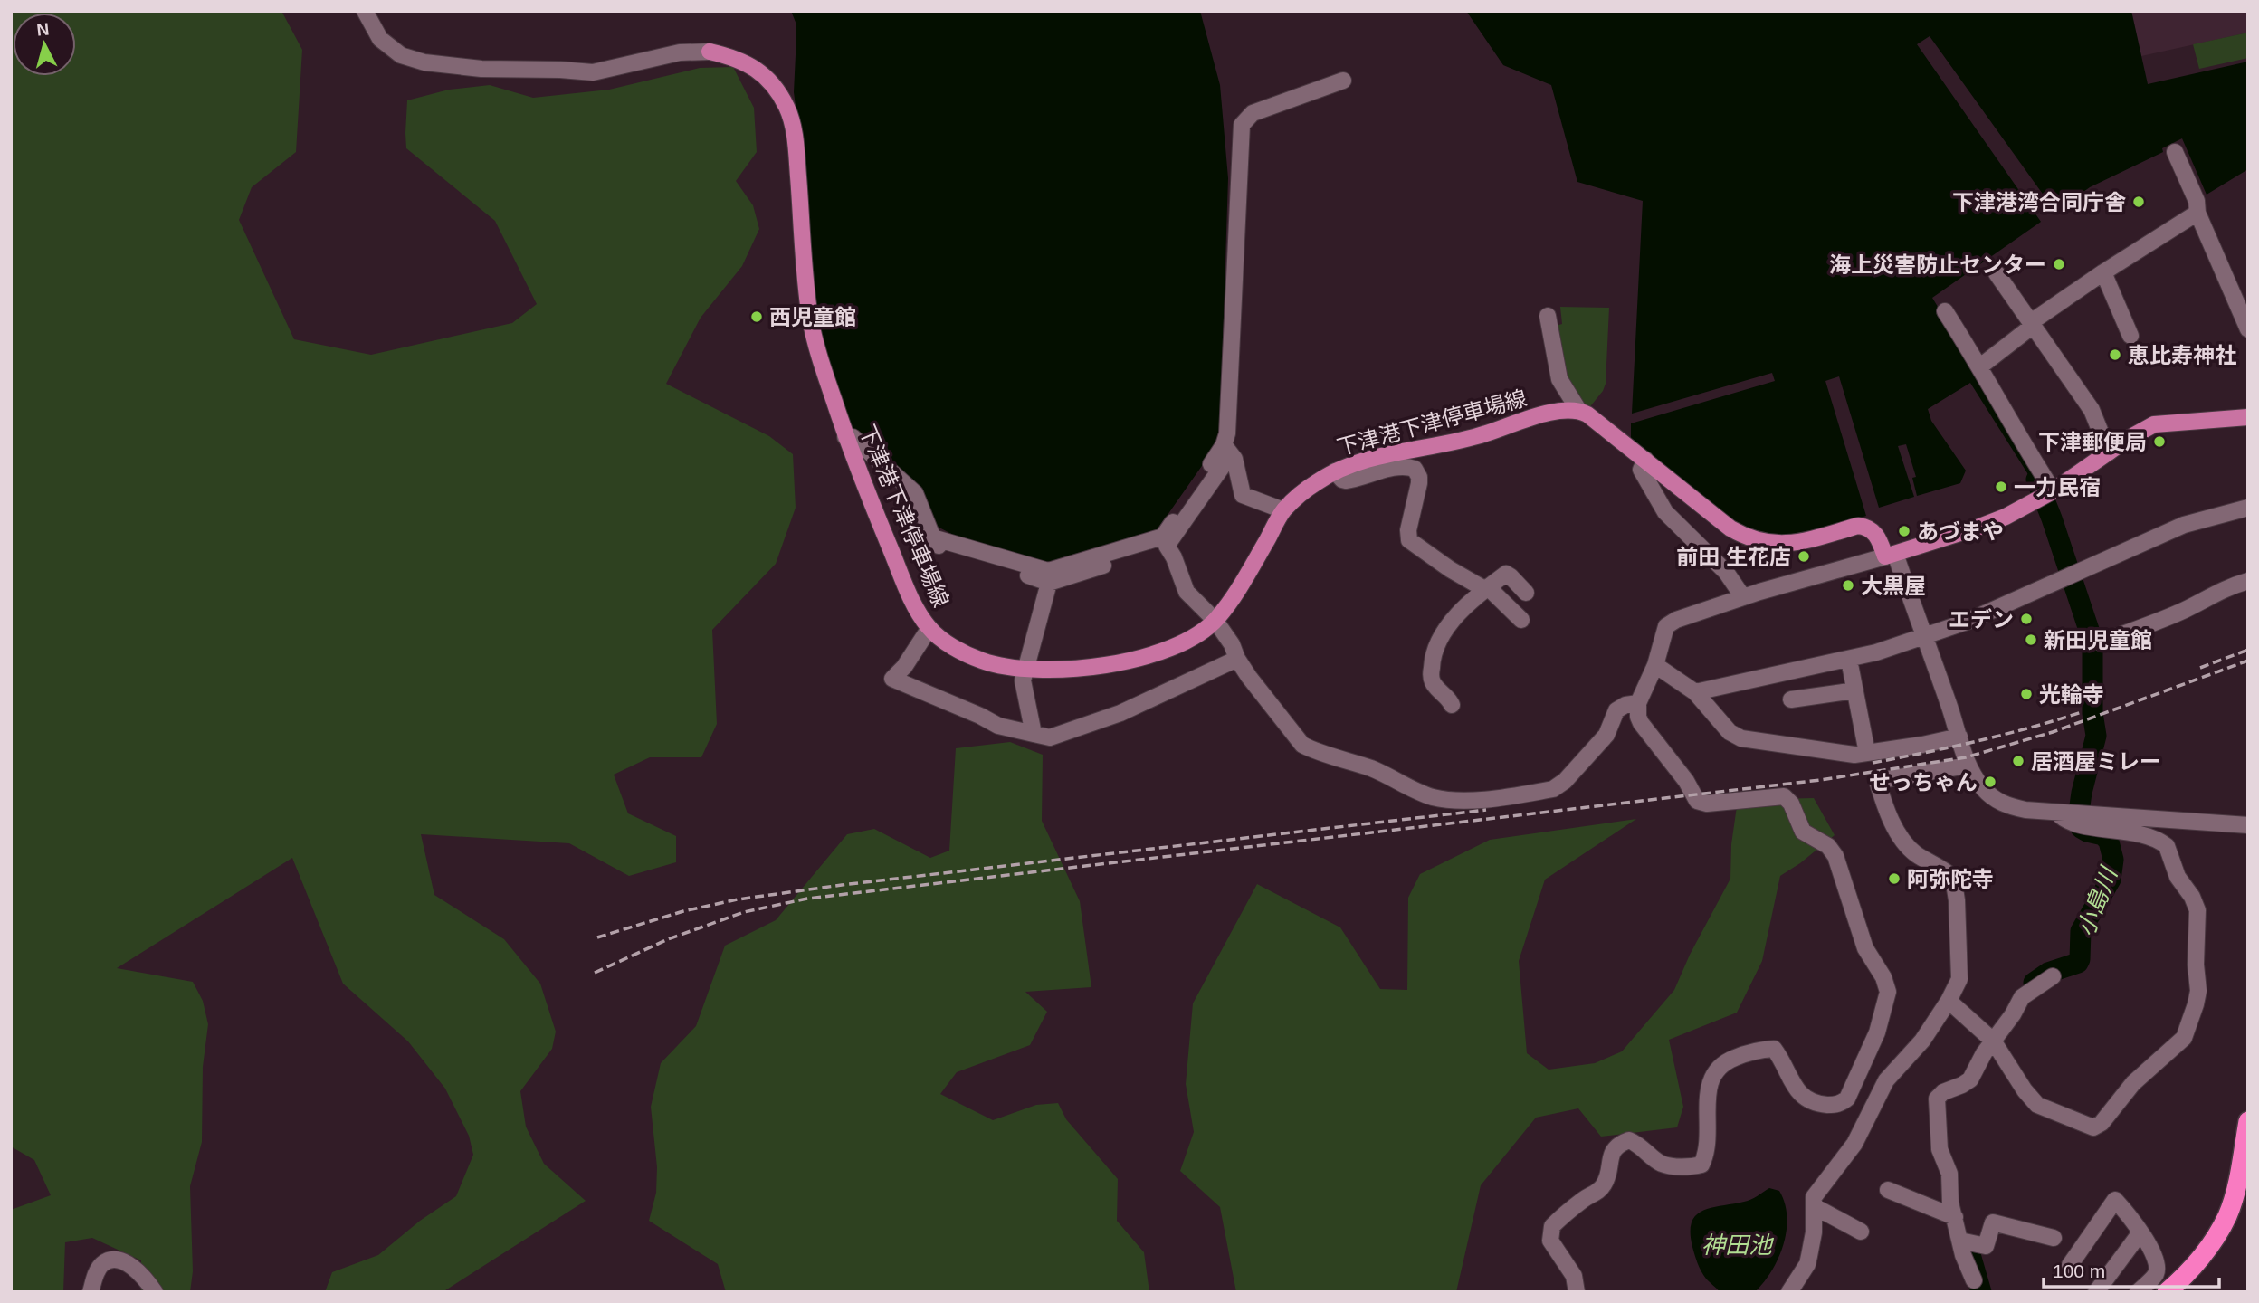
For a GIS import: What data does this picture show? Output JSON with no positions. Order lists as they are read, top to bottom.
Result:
{
  "streets": {
    "main road": ["下津港下津停車場線"]
  },
  "water": ["小島川", "神田池"],
  "places": [
    "下津港湾合同庁舎",
    "海上災害防止センター",
    "西児童館",
    "恵比寿神社",
    "下津郵便局",
    "一力民宿",
    "あづまや",
    "前田 生花店",
    "大黒屋",
    "エデン",
    "新田児童館",
    "光輪寺",
    "居酒屋ミレー",
    "せっちゃん",
    "阿弥陀寺"
  ],
  "scale_bar": "100 m",
  "north": "top"
}
